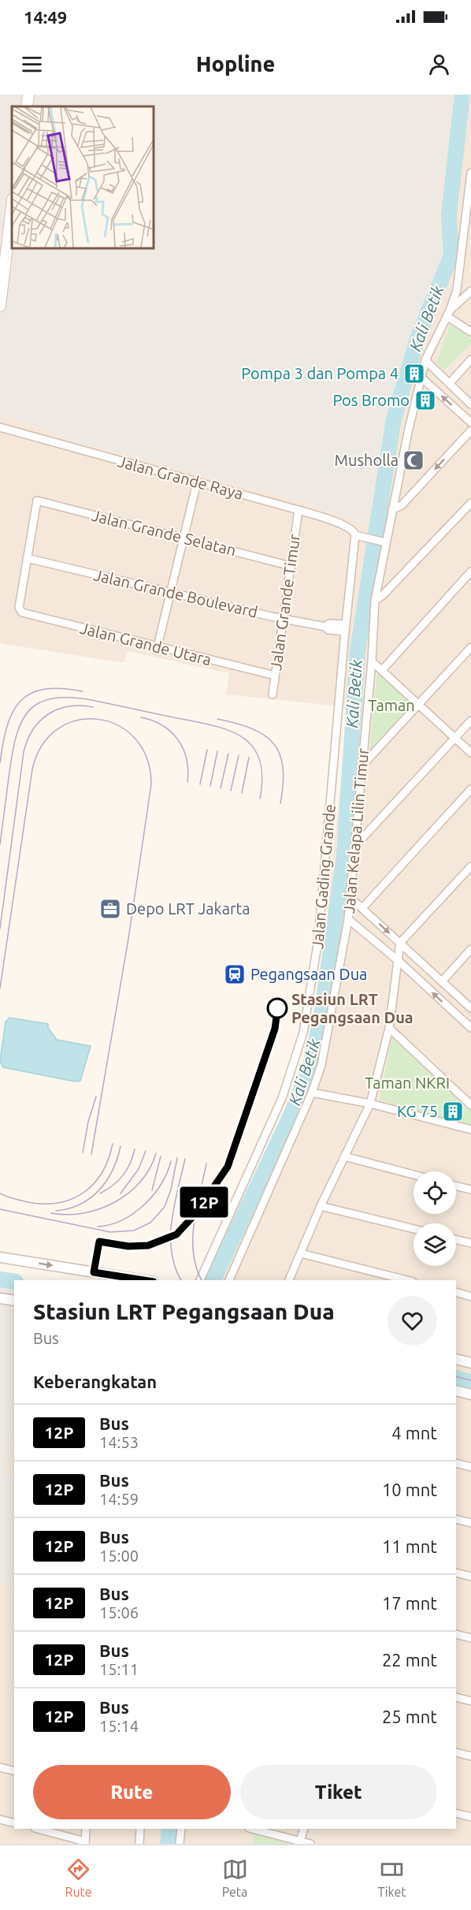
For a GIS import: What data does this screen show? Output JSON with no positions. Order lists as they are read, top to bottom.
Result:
{
  "streets": {
    "street": [
      "Jalan Grande Raya",
      "Jalan Grande Selatan",
      "Jalan Grande Boulevard",
      "Jalan Grande Timur",
      "Jalan Grande Utara",
      "Jalan Kelapa Lilin Timur",
      "Jalan Gading Grande"
    ]
  },
  "crossings": [
    ["Jalan Grande Raya", "Jalan Grande Timur"],
    ["Jalan Grande Raya", "Jalan Kelapa Lilin Timur"],
    ["Jalan Grande Raya", "Jalan Gading Grande"],
    ["Jalan Grande Selatan", "Jalan Grande Boulevard"],
    ["Jalan Grande Selatan", "Jalan Grande Timur"],
    ["Jalan Grande Selatan", "Jalan Grande Utara"],
    ["Jalan Grande Boulevard", "Jalan Grande Timur"],
    ["Jalan Grande Boulevard", "Jalan Grande Utara"],
    ["Jalan Grande Boulevard", "Jalan Gading Grande"],
    ["Jalan Grande Timur", "Jalan Grande Utara"]
  ],
  "water": ["Kali Betik"],
  "parks": ["Taman", "Taman NKRI"],
  "places": {
    "building": ["Pompa 3 dan Pompa 4", "Pos Bromo", "KG 75"],
    "mosque": ["Musholla"],
    "office": ["Depo LRT Jakarta"],
    "station": ["Pegangsaan Dua"],
    "other": ["Stasiun LRT Pegangsaan Dua"]
  },
  "lines": ["bus line 12P"],
  "page": {
    "status": "14:49",
    "header": "Hopline",
    "on_map": "12P",
    "heading": [
      ["Stasiun LRT Pegangsaan Dua", "Bus"],
      "Keberangkatan"
    ],
    "list": [
      {
        "mark": "12P",
        "name": "Bus",
        "note": "14:53",
        "value": "4 mnt"
      },
      {
        "mark": "12P",
        "name": "Bus",
        "note": "14:59",
        "value": "10 mnt"
      },
      {
        "mark": "12P",
        "name": "Bus",
        "note": "15:00",
        "value": "11 mnt"
      },
      {
        "mark": "12P",
        "name": "Bus",
        "note": "15:06",
        "value": "17 mnt"
      },
      {
        "mark": "12P",
        "name": "Bus",
        "note": "15:11",
        "value": "22 mnt"
      },
      {
        "mark": "12P",
        "name": "Bus",
        "note": "15:14",
        "value": "25 mnt"
      }
    ],
    "buttons": ["Rute", "Tiket"],
    "tabs": ["Rute", "Peta", "Tiket"]
  }
}
